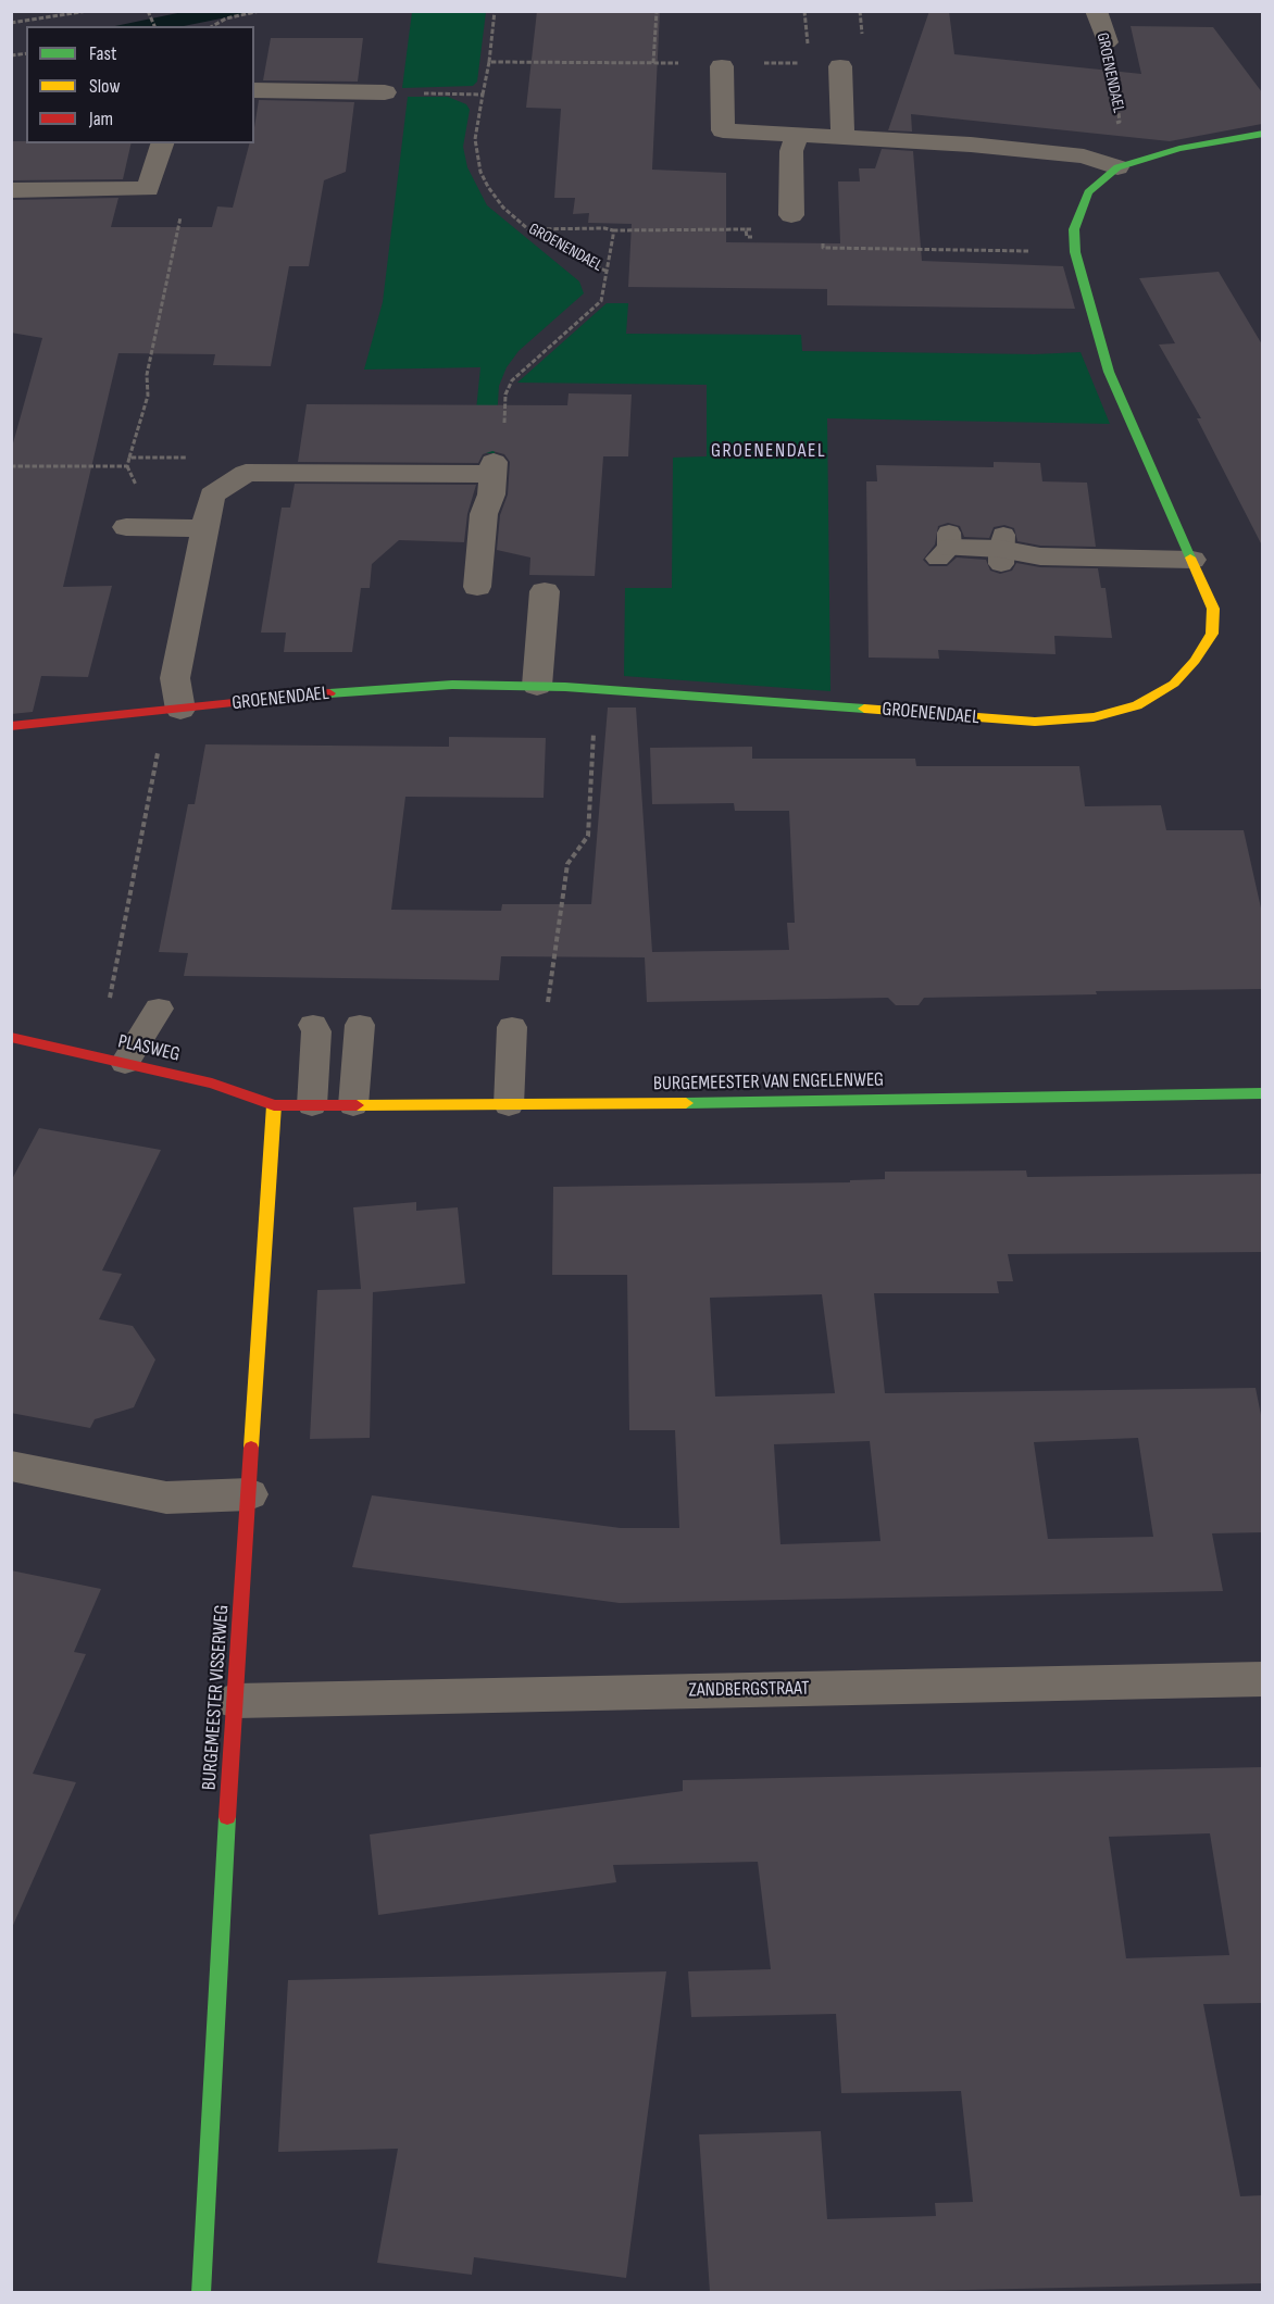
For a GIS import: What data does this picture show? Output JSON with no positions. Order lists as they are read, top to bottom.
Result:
{
  "streets": {
    "street": [
      "GROENENDAEL",
      "PLASWEG",
      "BURGEMEESTER VAN ENGELENWEG",
      "ZANDBERGSTRAAT",
      "BURGEMEESTER VISSERWEG"
    ]
  },
  "crossings": [
    ["PLASWEG", "BURGEMEESTER VAN ENGELENWEG"],
    ["PLASWEG", "BURGEMEESTER VISSERWEG"],
    ["BURGEMEESTER VAN ENGELENWEG", "BURGEMEESTER VISSERWEG"],
    ["ZANDBERGSTRAAT", "BURGEMEESTER VISSERWEG"]
  ],
  "districts": ["GROENENDAEL"],
  "legend": ["Fast", "Slow", "Jam"]
}
